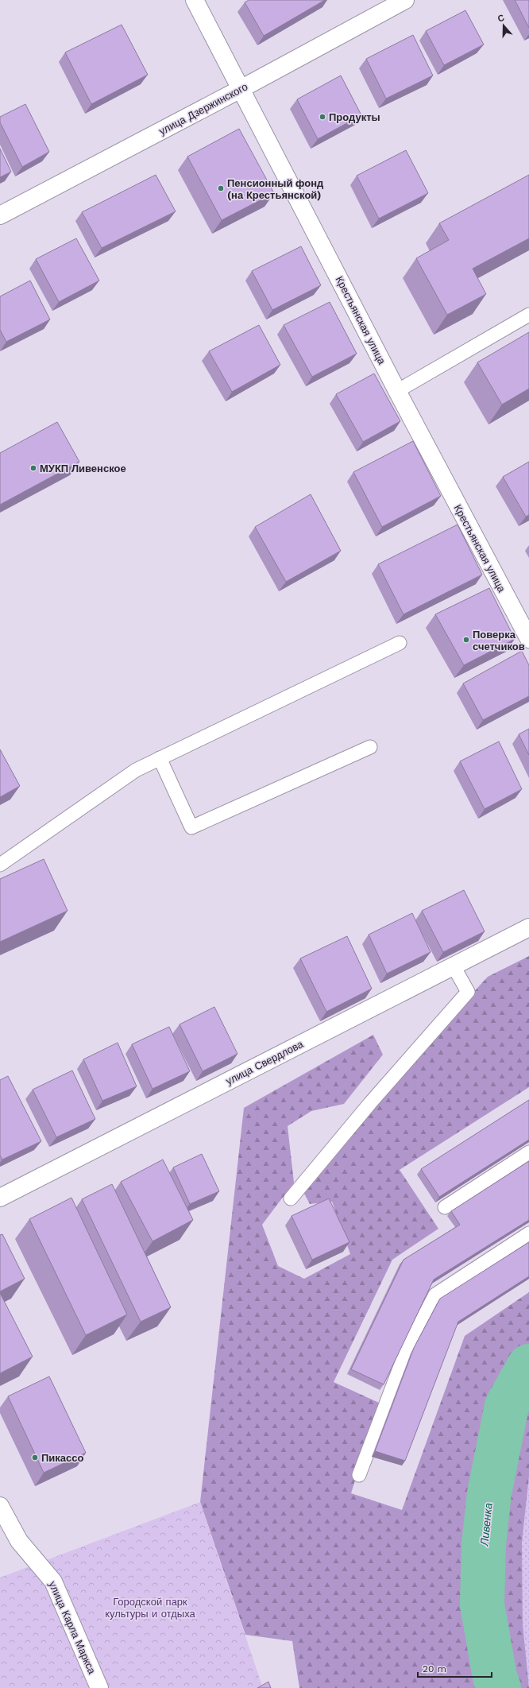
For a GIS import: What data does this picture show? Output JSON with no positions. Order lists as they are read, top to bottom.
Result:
{
  "streets": {
    "street": [
      "улица Дзержинского",
      "Крестьянская улица",
      "улица Свердлова",
      "улица Карла Маркса"
    ]
  },
  "crossings": [
    ["улица Дзержинского", "Крестьянская улица"]
  ],
  "water": ["Ливенка"],
  "parks": ["Городской парк культуры и отдыха"],
  "places": [
    "Продукты",
    "Пенсионный фонд (на Крестьянской)",
    "МУКП Ливенское",
    "Поверка счетчиков",
    "Пикассо"
  ],
  "scale_bar": "20 m",
  "north": "top"
}
